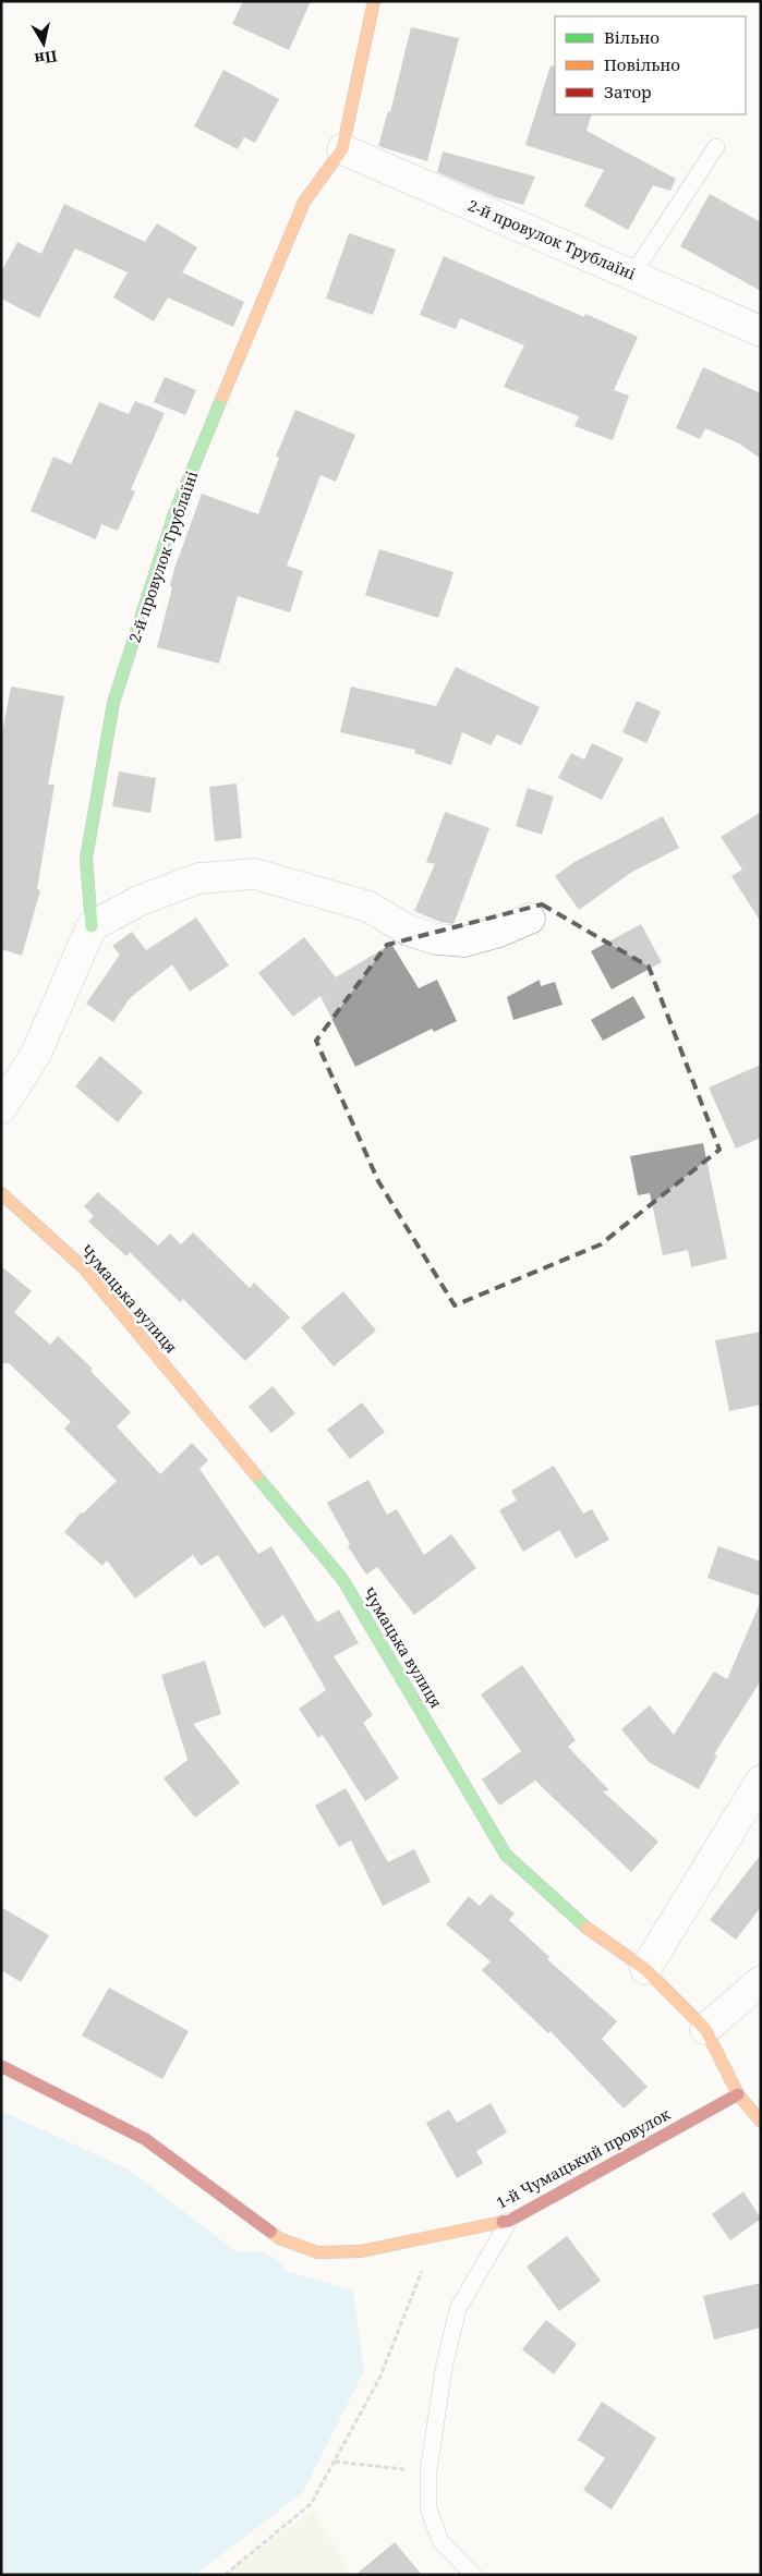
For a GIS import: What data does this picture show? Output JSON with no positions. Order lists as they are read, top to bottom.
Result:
{
  "streets": {
    "street": ["2-й провулок Трублаїні", "Чумацька вулиця", "1-й Чумацький провулок"]
  },
  "crossings": [
    ["Чумацька вулиця", "1-й Чумацький провулок"]
  ],
  "legend": ["Вільно", "Повільно", "Затор"],
  "north": "bottom"
}
